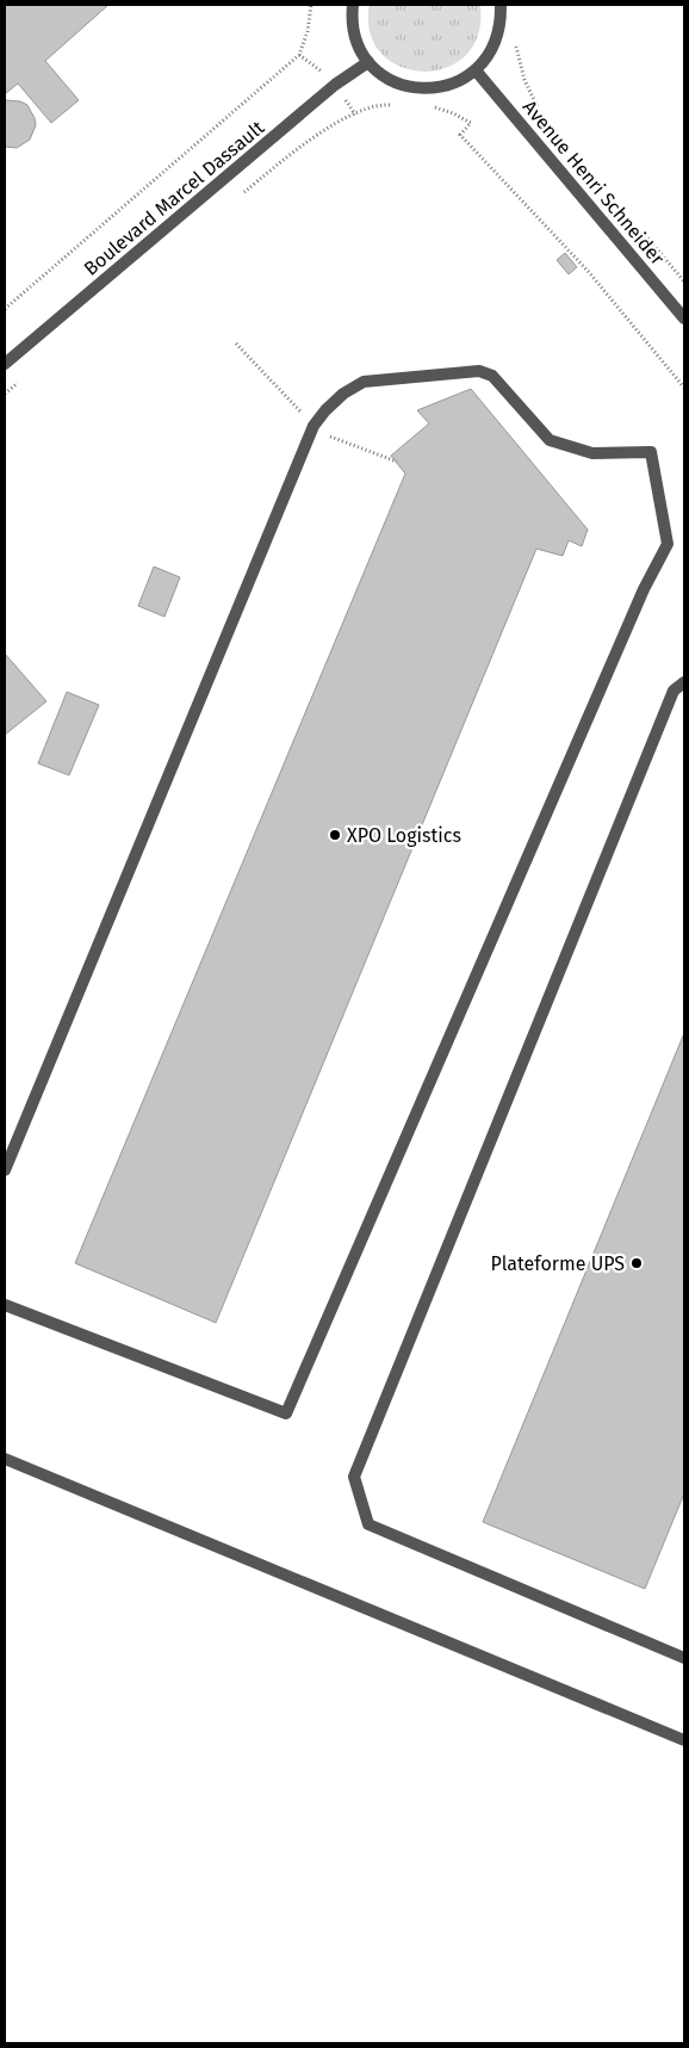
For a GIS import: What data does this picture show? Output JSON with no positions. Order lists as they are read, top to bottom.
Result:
{
  "streets": {
    "street": ["Avenue Henri Schneider", "Boulevard Marcel Dassault"]
  },
  "places": ["XPO Logistics", "Plateforme UPS"]
}
